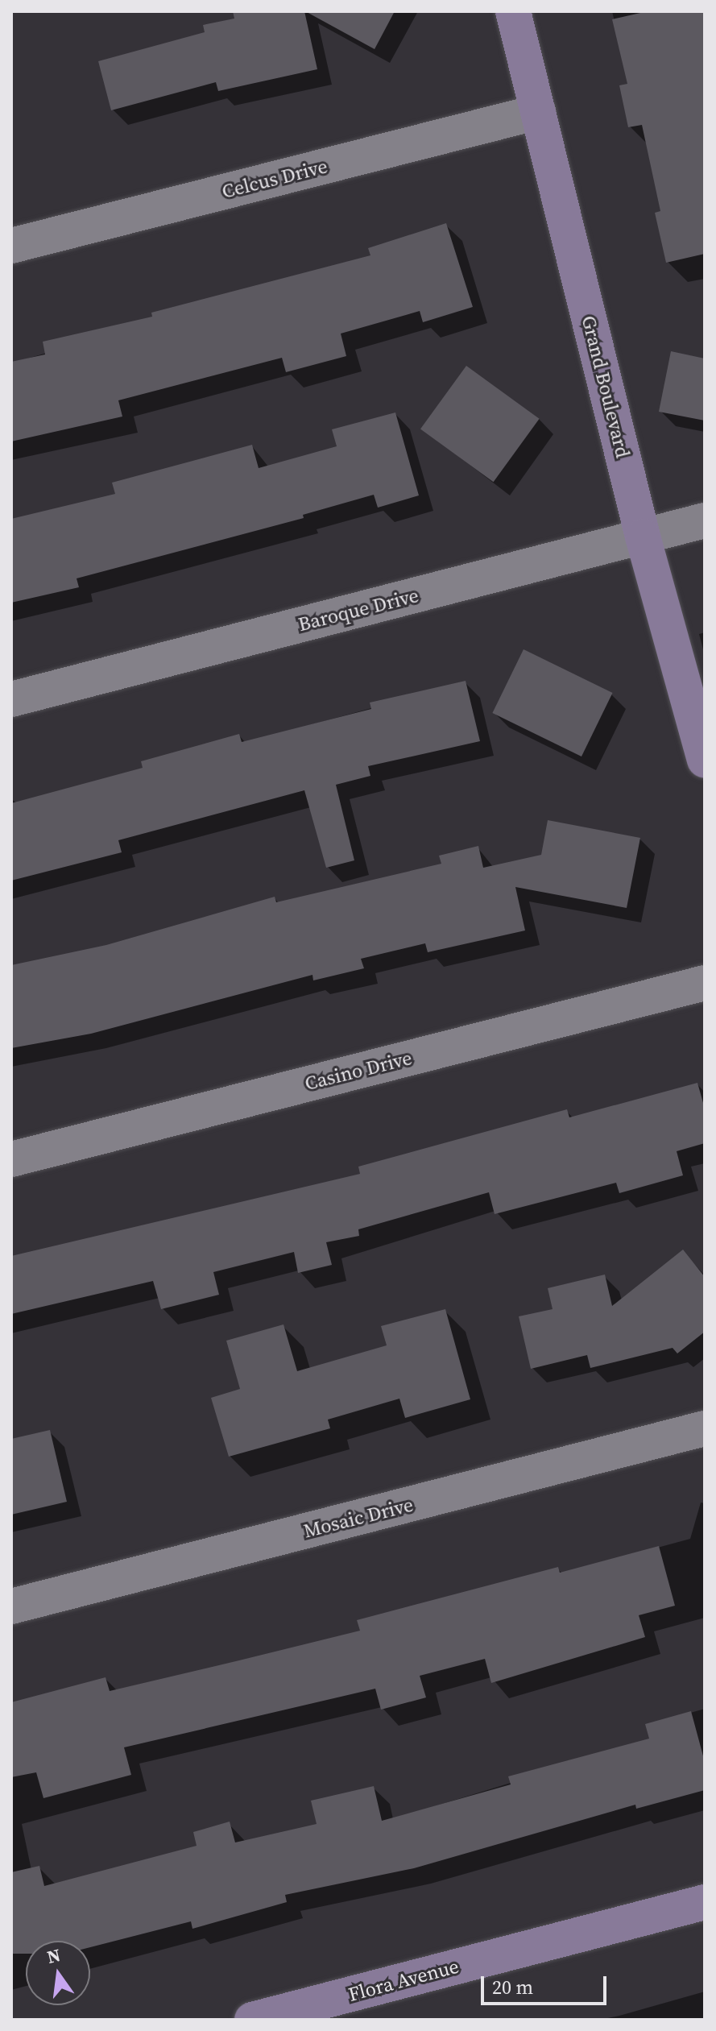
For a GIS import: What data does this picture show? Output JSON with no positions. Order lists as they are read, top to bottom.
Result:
{
  "streets": {
    "street": [
      "Celcus Drive",
      "Grand Boulevard",
      "Baroque Drive",
      "Casino Drive",
      "Mosaic Drive",
      "Flora Avenue"
    ]
  },
  "crossings": [
    ["Celcus Drive", "Grand Boulevard"],
    ["Grand Boulevard", "Baroque Drive"]
  ],
  "scale_bar": "20 m",
  "north": "top"
}
